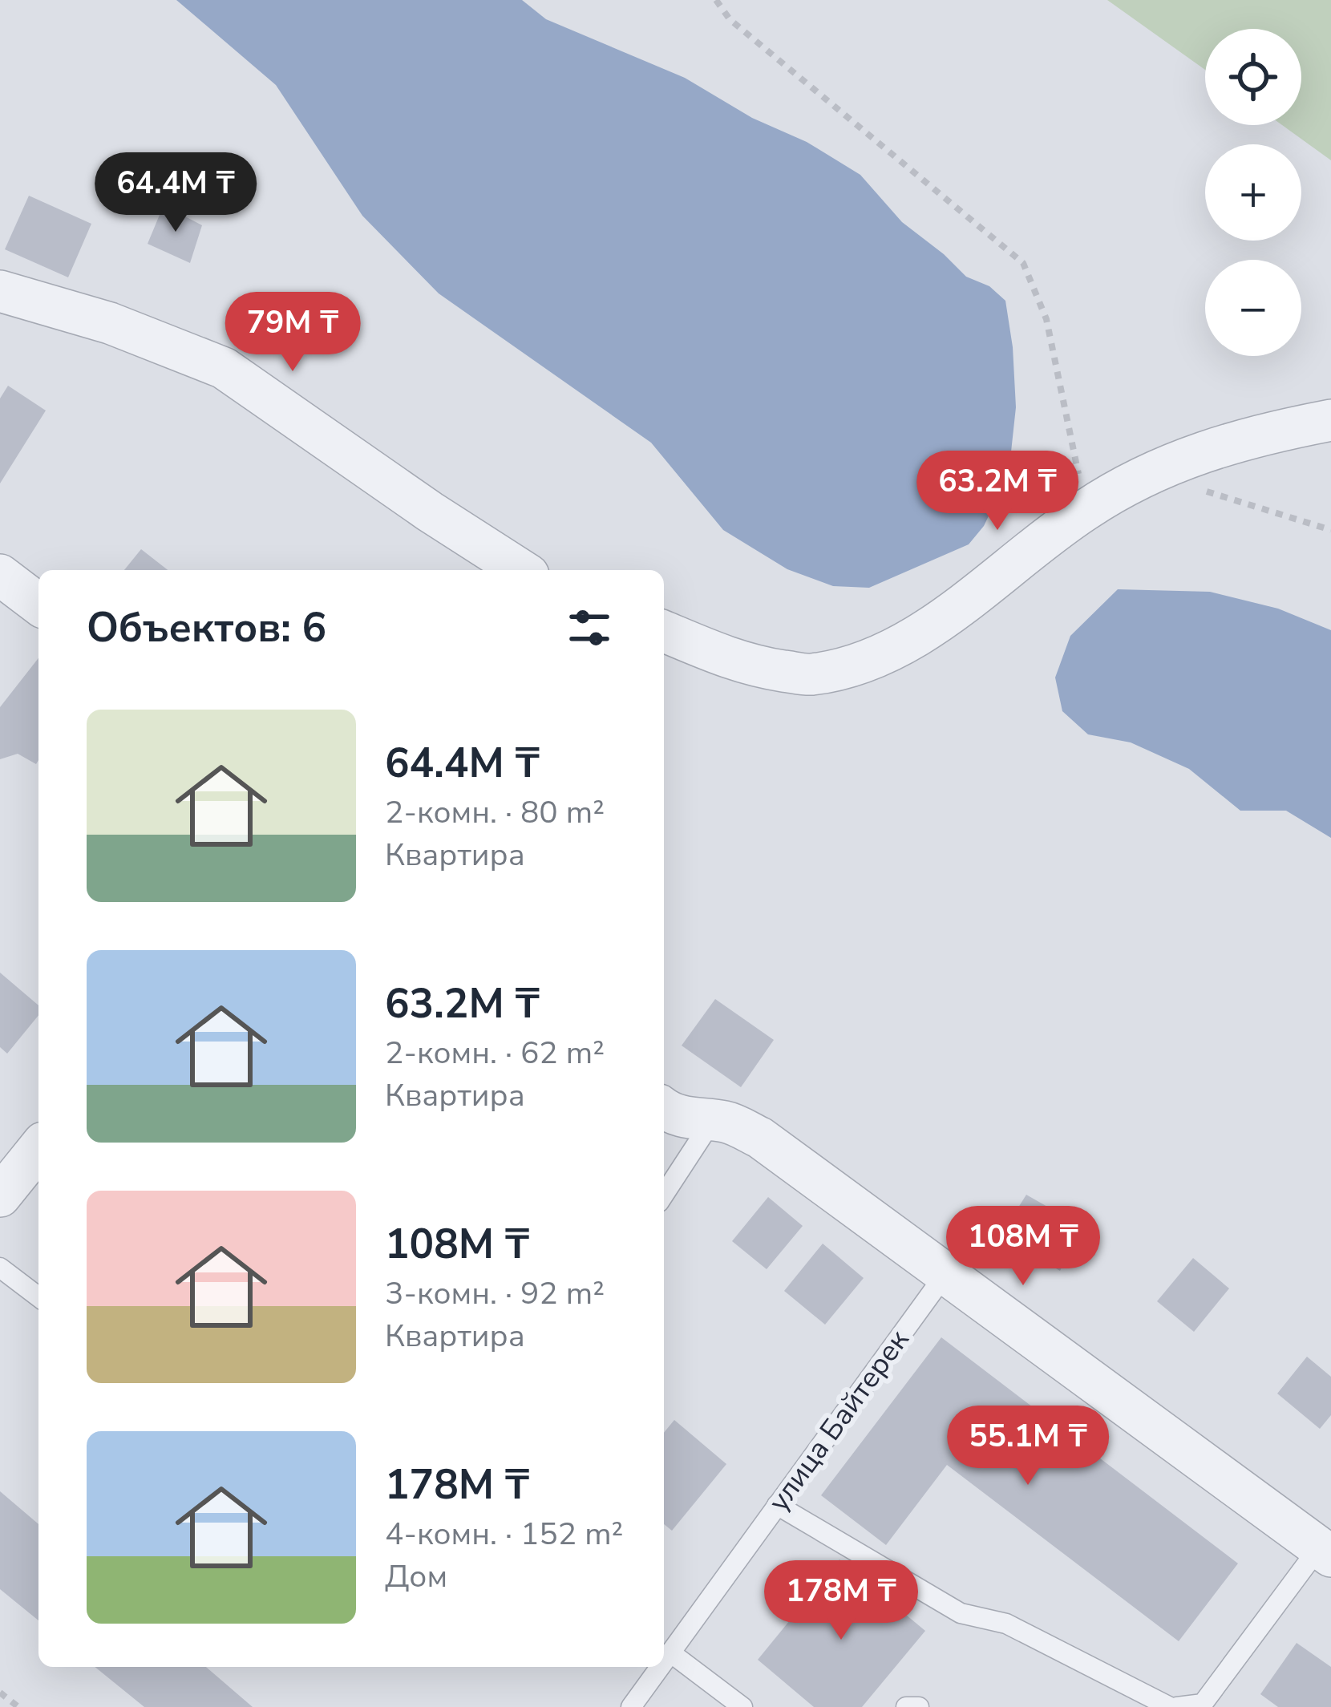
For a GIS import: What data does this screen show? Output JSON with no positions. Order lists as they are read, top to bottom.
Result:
{
  "streets": {
    "lane": ["улица Байтерек"]
  },
  "page": {
    "map_buttons": ["+", "−"],
    "price": [
      "64.4M ₸",
      "79M ₸",
      "63.2M ₸",
      "108M ₸",
      "55.1M ₸",
      "178M ₸"
    ],
    "heading": "Объектов: 6",
    "list": [
      {
        "name": "64.4M ₸",
        "note": "2-комн. · 80 m² · Квартира"
      },
      {
        "name": "63.2M ₸",
        "note": "2-комн. · 62 m² · Квартира"
      },
      {
        "name": "108M ₸",
        "note": "3-комн. · 92 m² · Квартира"
      },
      {
        "name": "178M ₸",
        "note": "4-комн. · 152 m² · Дом"
      }
    ]
  }
}
